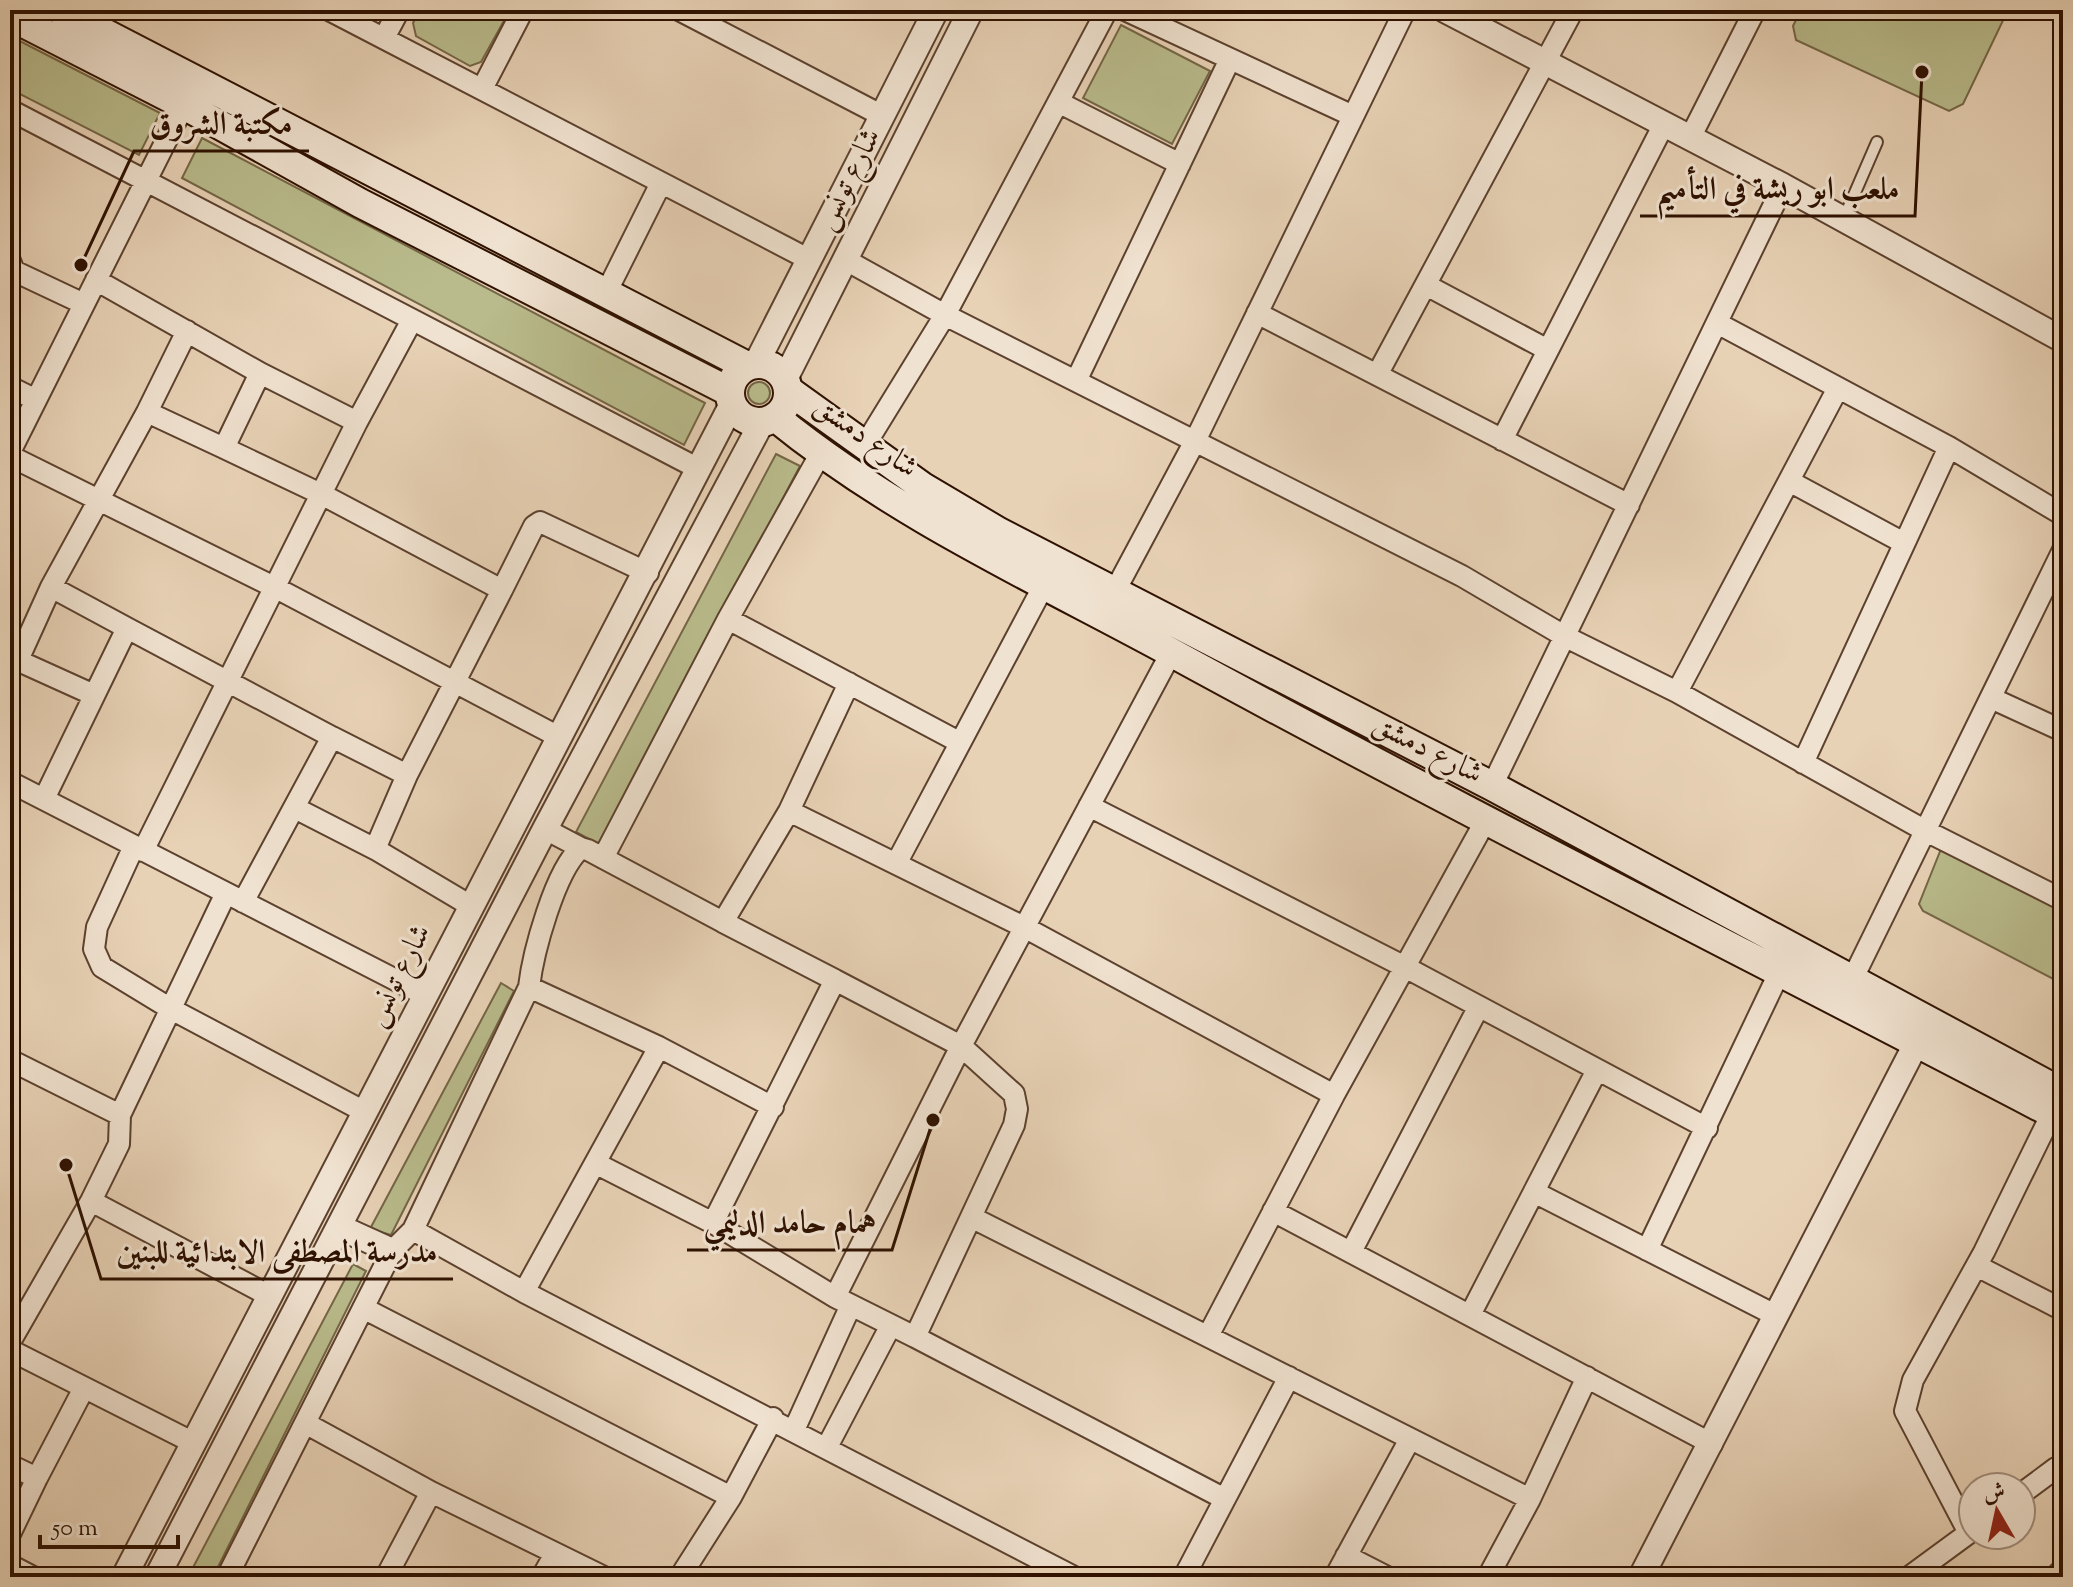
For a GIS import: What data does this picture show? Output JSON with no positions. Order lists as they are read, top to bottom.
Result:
{
  "streets": {
    "main road": ["شارع دمشق"],
    "street": ["شارع تونس"]
  },
  "crossings": [
    ["شارع تونس", "شارع دمشق"]
  ],
  "places": [
    "ملعب ابو ريشة في التأميم",
    "مكتبة الشروق",
    "همام حامد الدليمي",
    "مدرسة المصطفى الابتدائية للبنين"
  ],
  "scale_bar": "50 m",
  "north": "top"
}
